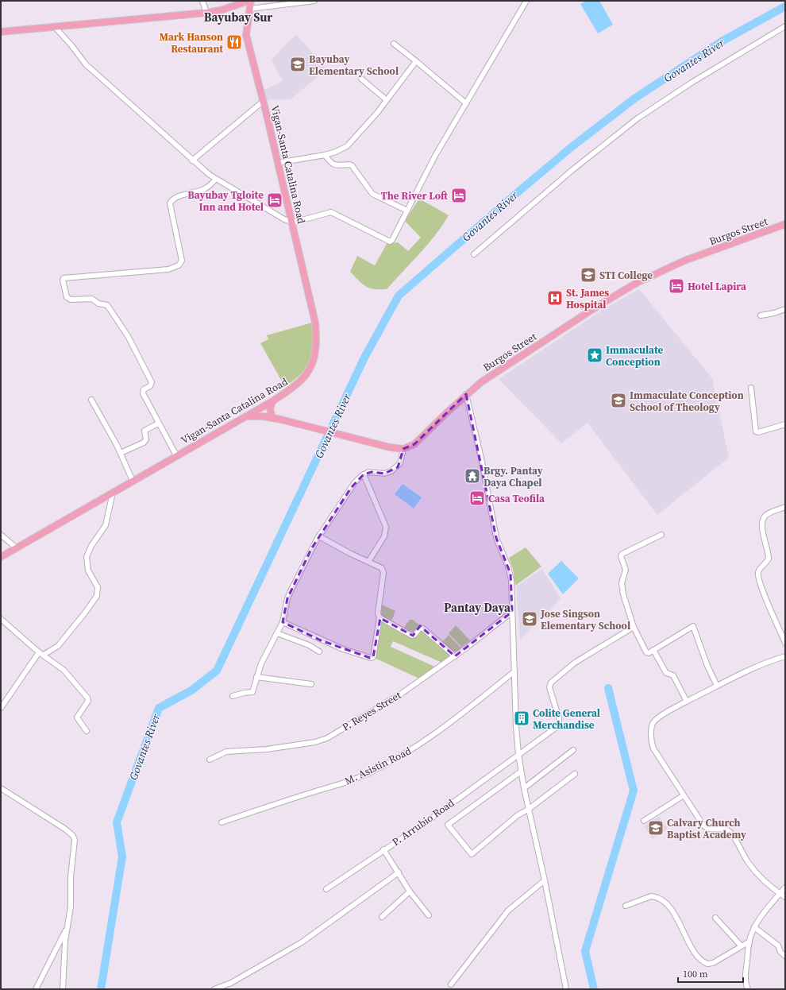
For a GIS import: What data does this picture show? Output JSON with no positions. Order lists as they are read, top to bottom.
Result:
{
  "streets": {
    "main road": ["Vigan-Santa Catalina Road", "Burgos Street"],
    "street": ["P. Reyes Street", "M. Asistin Road", "P. Arrubio Road"]
  },
  "districts": ["Bayubay Sur", "Pantay Daya"],
  "water": ["Govantes River"],
  "places": {
    "restaurant": ["Mark Hanson Restaurant"],
    "school or university": [
      "Bayubay Elementary School",
      "STI College",
      "Immaculate Conception School of Theology",
      "Jose Singson Elementary School",
      "Calvary Church Baptist Academy"
    ],
    "hotel": [
      "The River Loft",
      "Bayubay Tgloite Inn and Hotel",
      "Hotel Lapira",
      "Casa Teofila"
    ],
    "hospital": ["St. James Hospital"],
    "place": ["Immaculate Conception"],
    "temple": ["Brgy. Pantay Daya Chapel"],
    "building": ["Colite General Merchandise"]
  },
  "scale_bar": "100 m"
}
